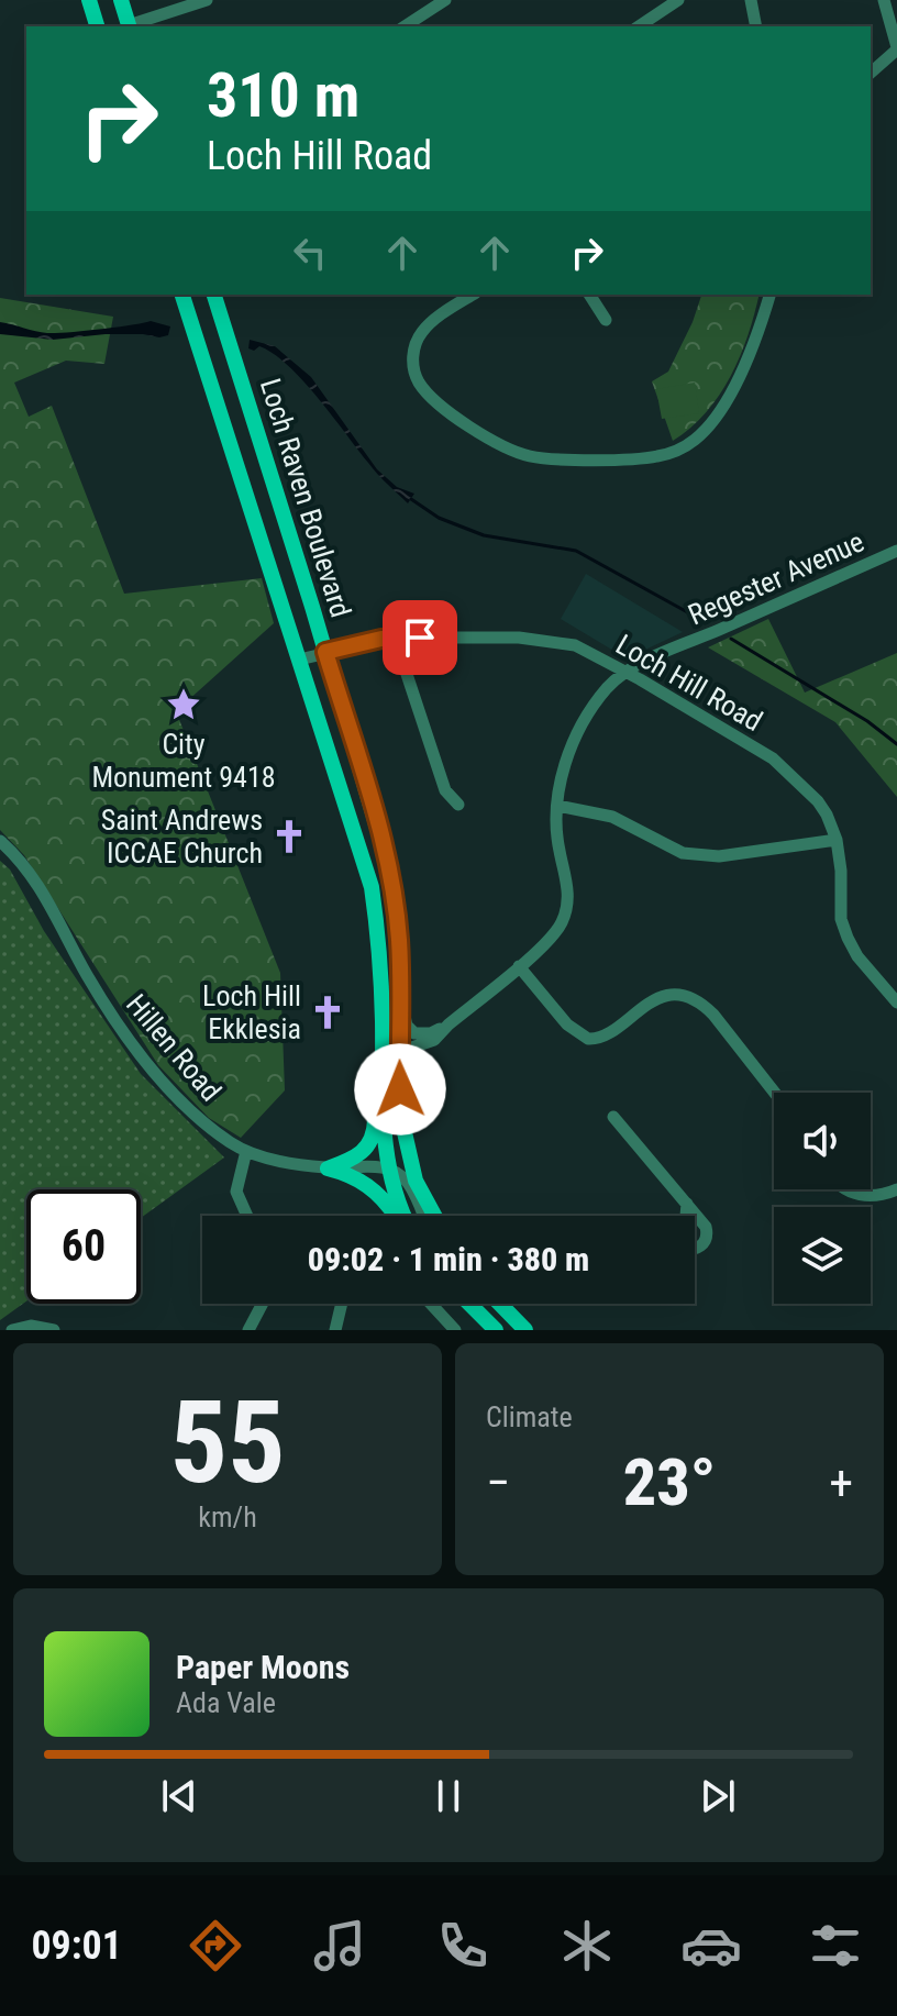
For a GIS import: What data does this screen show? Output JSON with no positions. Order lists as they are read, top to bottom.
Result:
{
  "streets": {
    "main road": ["Loch Raven Boulevard"],
    "street": ["Regester Avenue", "Loch Hill Road", "Hillen Road"]
  },
  "crossings": [
    ["Loch Raven Boulevard", "Regester Avenue"],
    ["Loch Raven Boulevard", "Loch Hill Road"],
    ["Loch Raven Boulevard", "Hillen Road"],
    ["Regester Avenue", "Loch Hill Road"]
  ],
  "places": {
    "place": ["City Monument 9418"],
    "church": ["Saint Andrews ICCAE Church", "Loch Hill Ekklesia"]
  },
  "page": {
    "turn": ["310 m", "Loch Hill Road"],
    "limit": "60",
    "trip": "09:02 · 1 min · 380 m",
    "tile": [
      ["55", "km/h"],
      "Climate"
    ],
    "heat": ["−", "23°", "+"],
    "song": ["Paper Moons", "Ada Vale"],
    "tabs": "09:01"
  }
}
